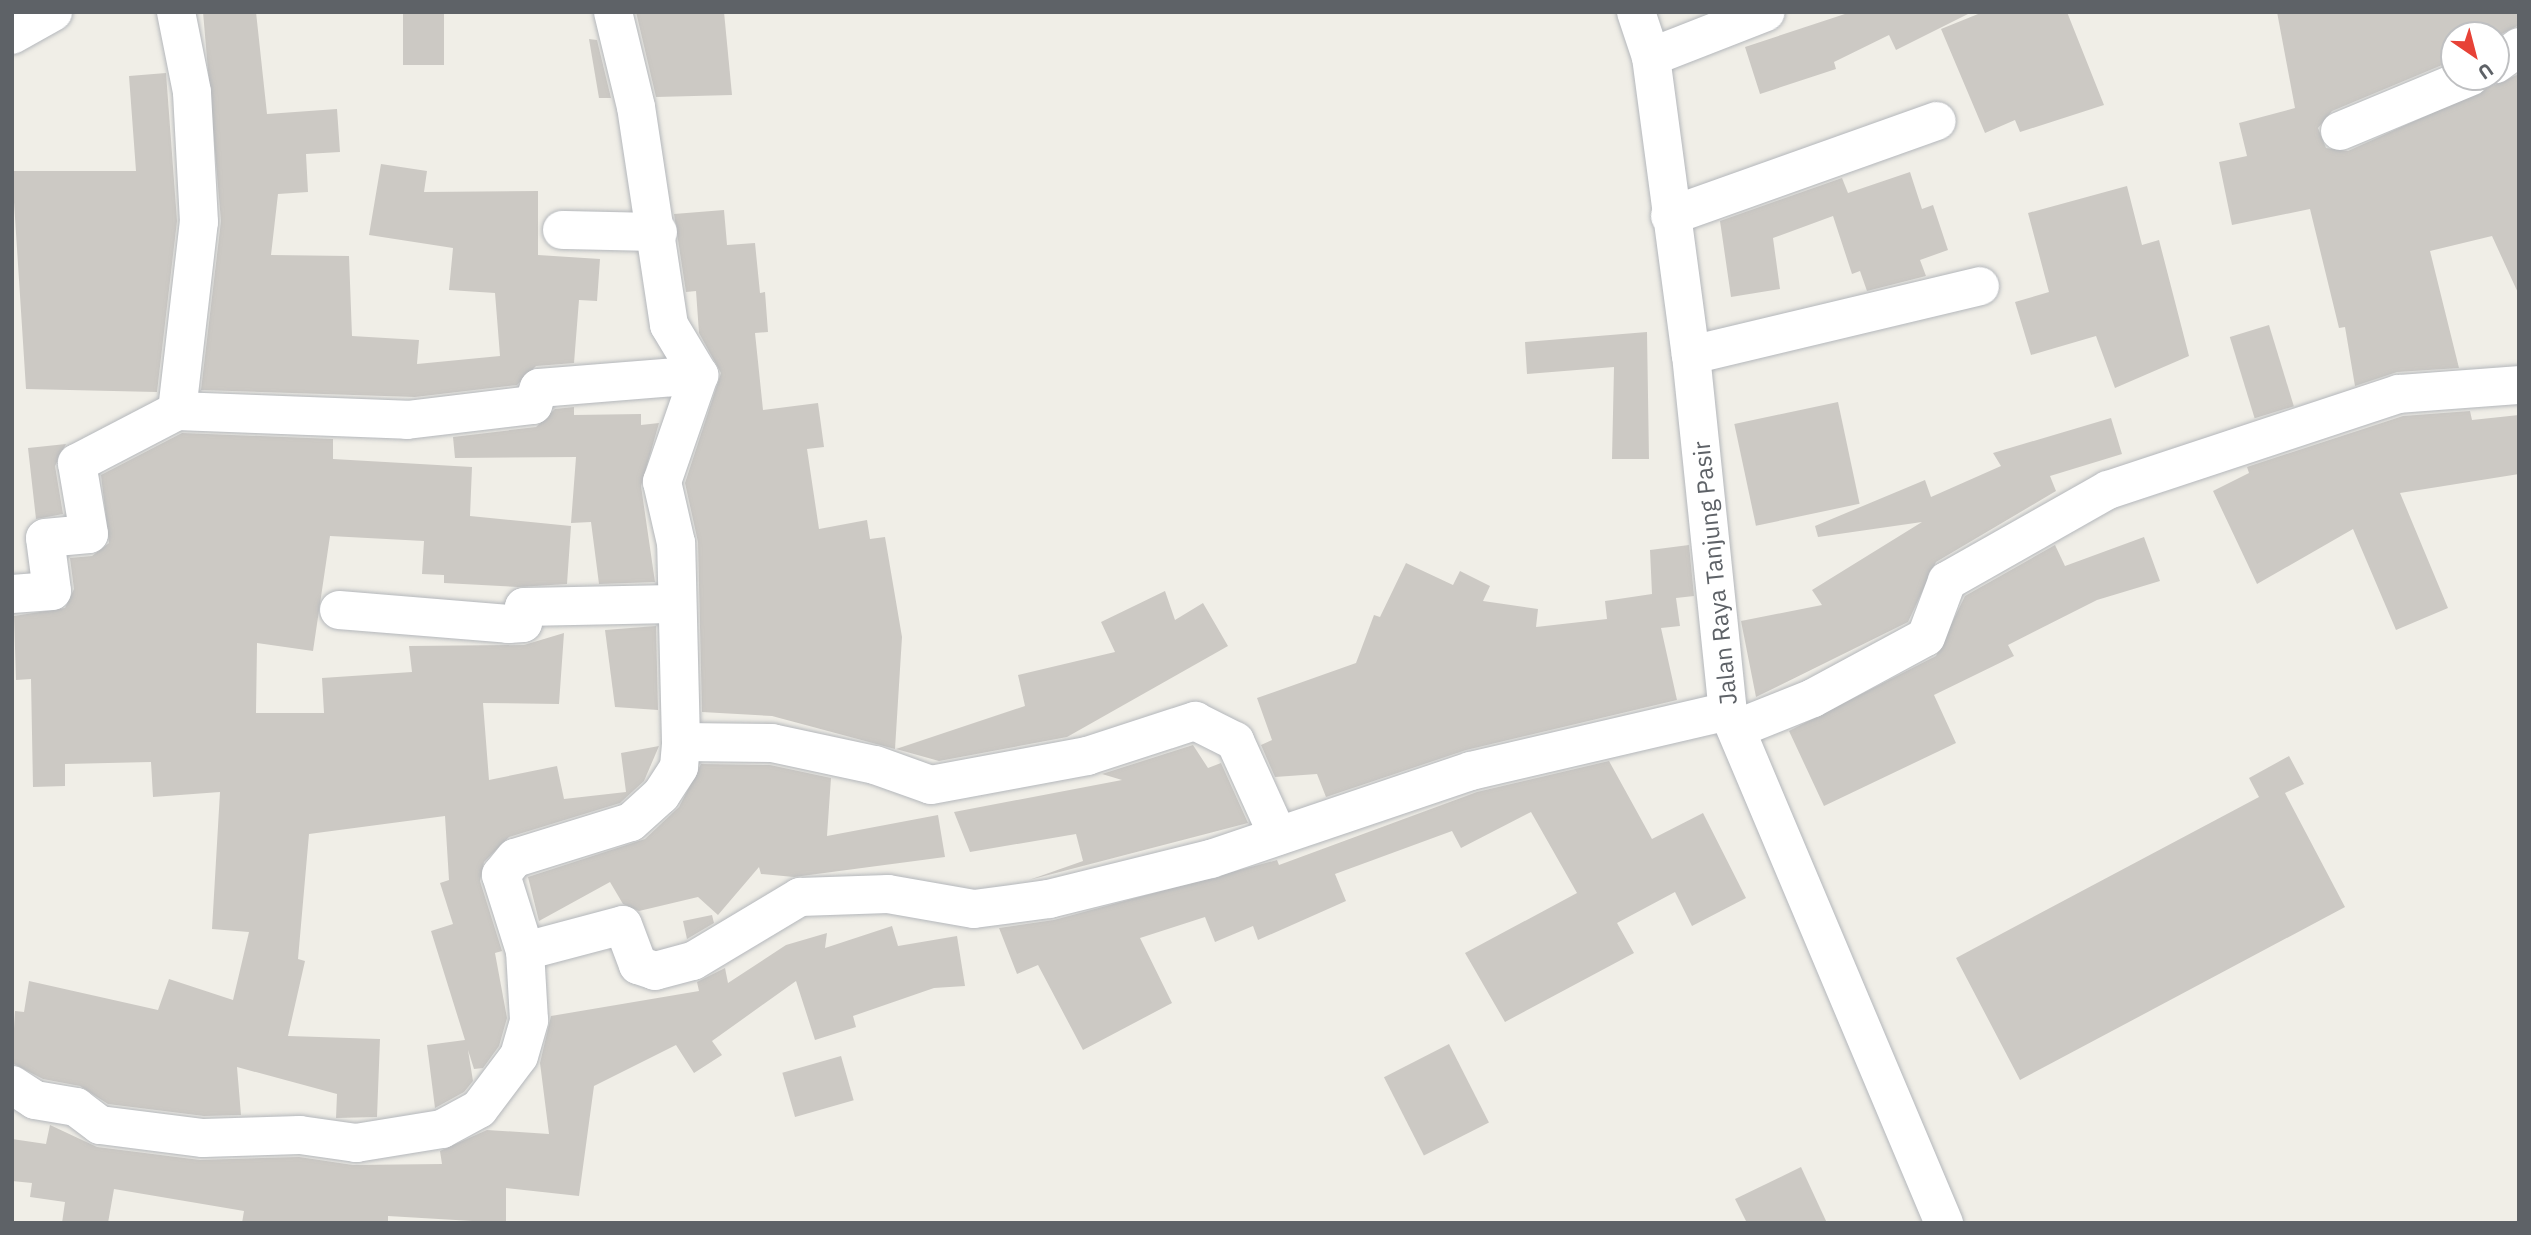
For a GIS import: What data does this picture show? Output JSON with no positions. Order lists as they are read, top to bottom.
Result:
{
  "streets": {
    "street": ["Jalan Raya Tanjung Pasir"]
  },
  "north": "bottom right"
}
